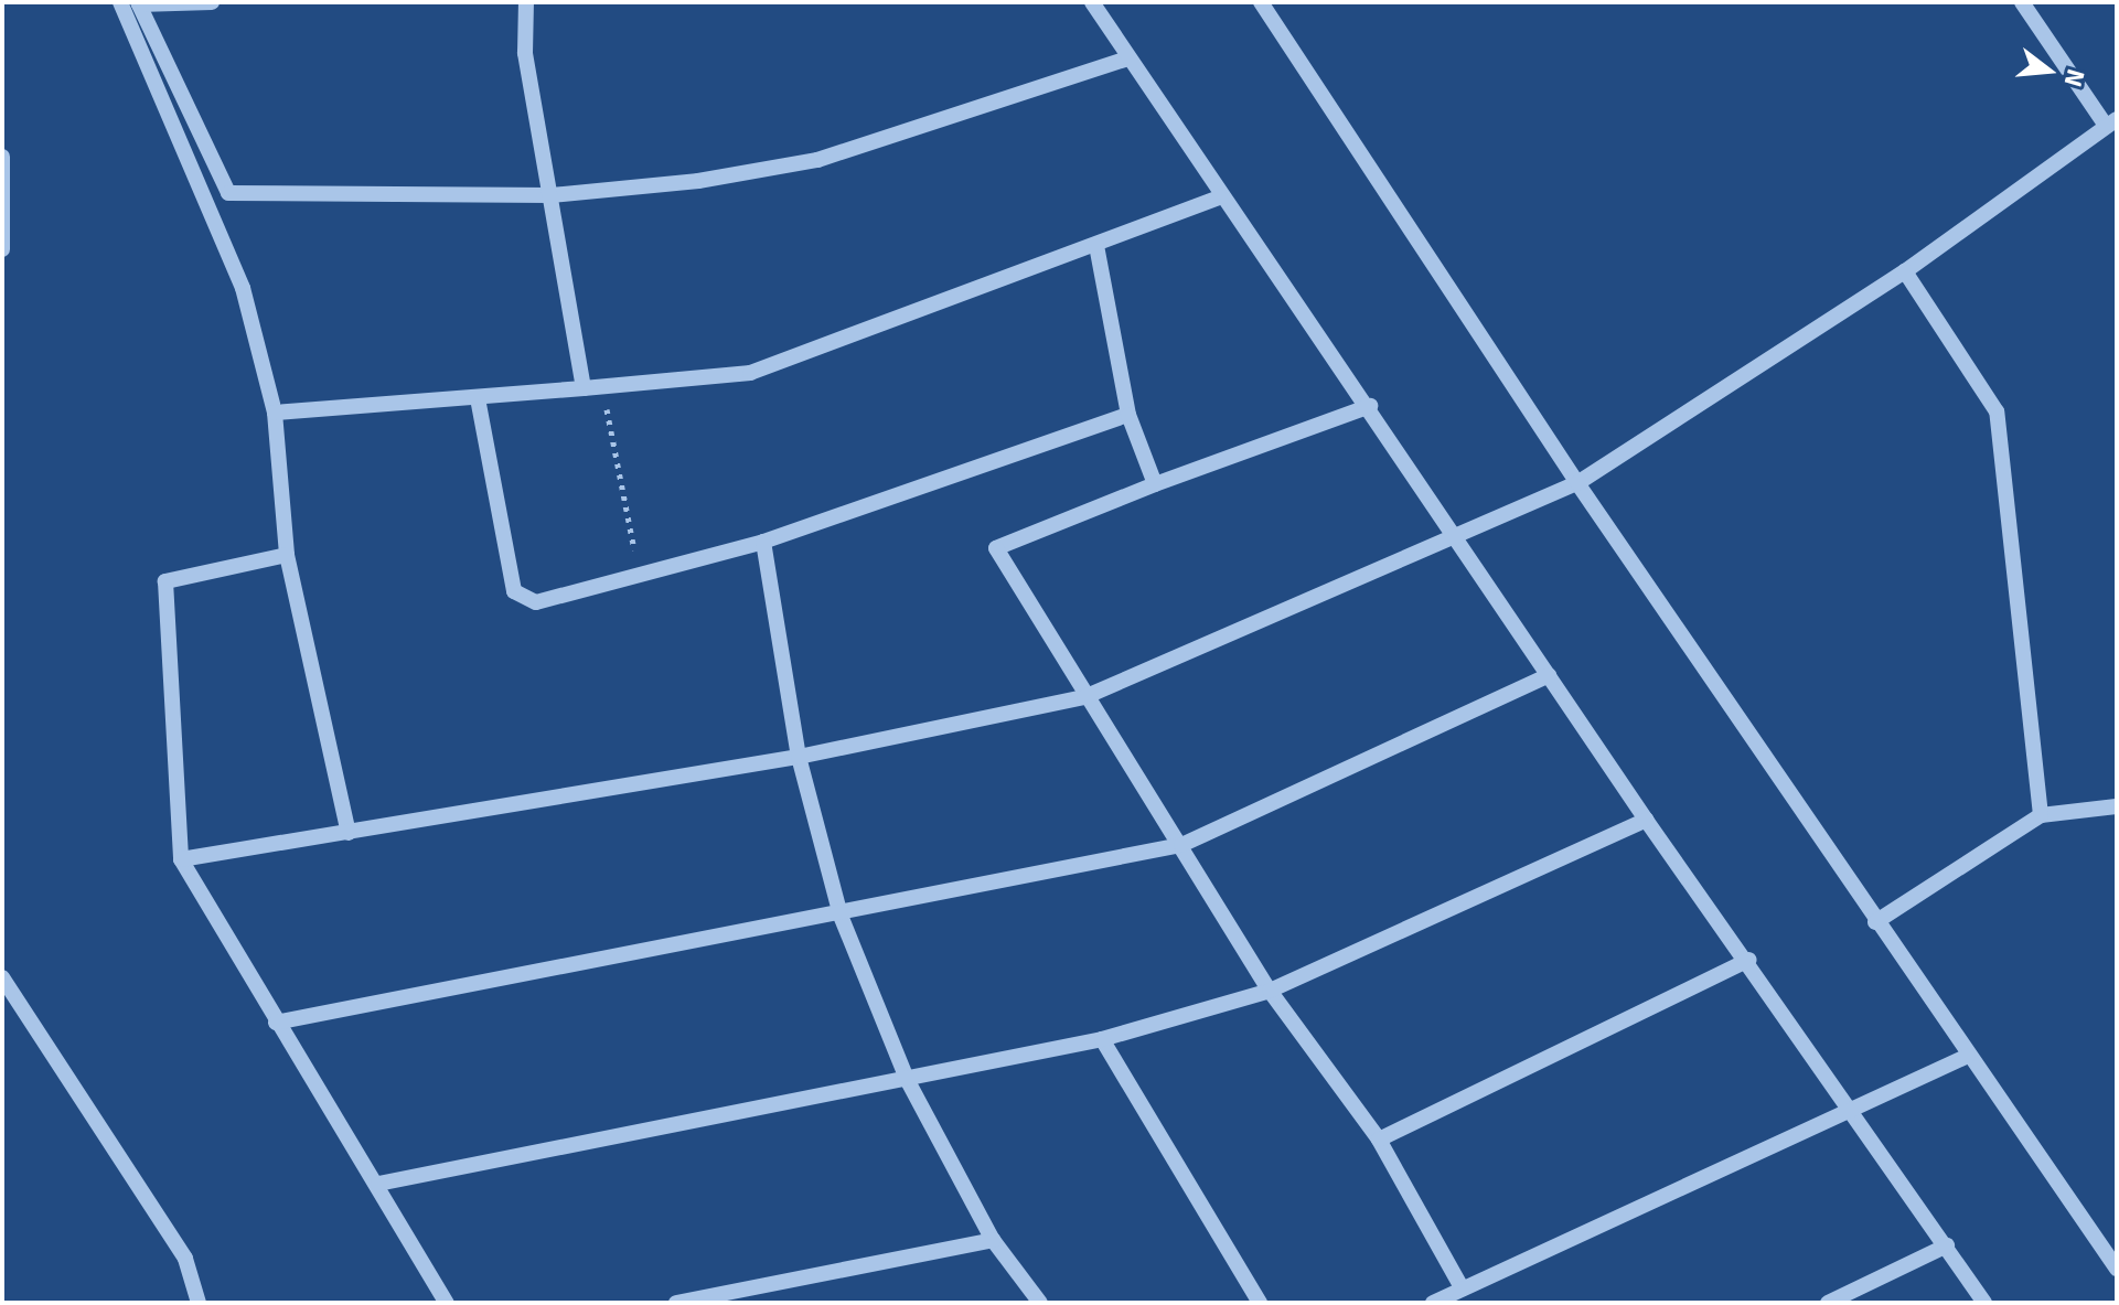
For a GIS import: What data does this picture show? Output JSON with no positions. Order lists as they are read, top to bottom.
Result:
{
  "north": "right"
}
